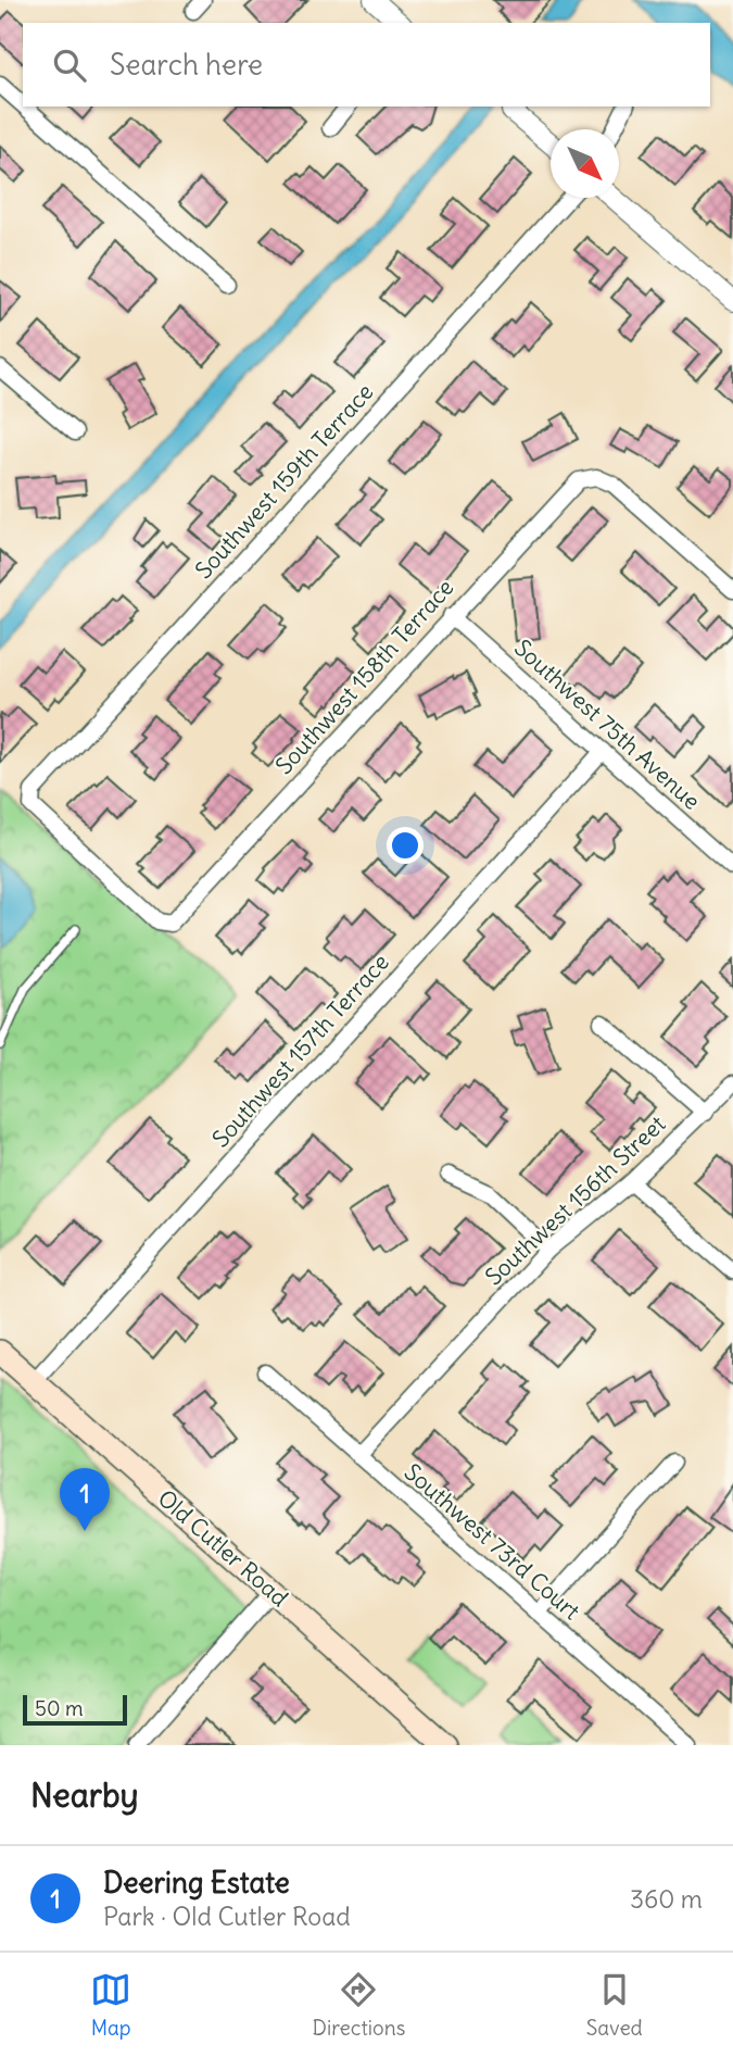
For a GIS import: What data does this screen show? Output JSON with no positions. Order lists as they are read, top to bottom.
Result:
{
  "streets": {
    "main road": ["Old Cutler Road"],
    "street": [
      "Southwest 159th Terrace",
      "Southwest 158th Terrace",
      "Southwest 75th Avenue",
      "Southwest 157th Terrace",
      "Southwest 156th Street",
      "Southwest 73rd Court"
    ]
  },
  "crossings": [
    ["Southwest 159th Terrace", "Southwest 158th Terrace"],
    ["Southwest 158th Terrace", "Southwest 75th Avenue"],
    ["Southwest 75th Avenue", "Southwest 157th Terrace"],
    ["Southwest 157th Terrace", "Old Cutler Road"],
    ["Southwest 156th Street", "Southwest 73rd Court"]
  ],
  "scale_bar": "50 m",
  "north": "bottom right",
  "page": {
    "search": "Search here",
    "pins": "1",
    "scale": "50 m",
    "heading": "Nearby",
    "list": [
      {
        "mark": "1",
        "name": "Deering Estate",
        "note": "Park · Old Cutler Road",
        "value": "360 m"
      }
    ],
    "nav": ["Map", "Directions", "Saved"]
  }
}
